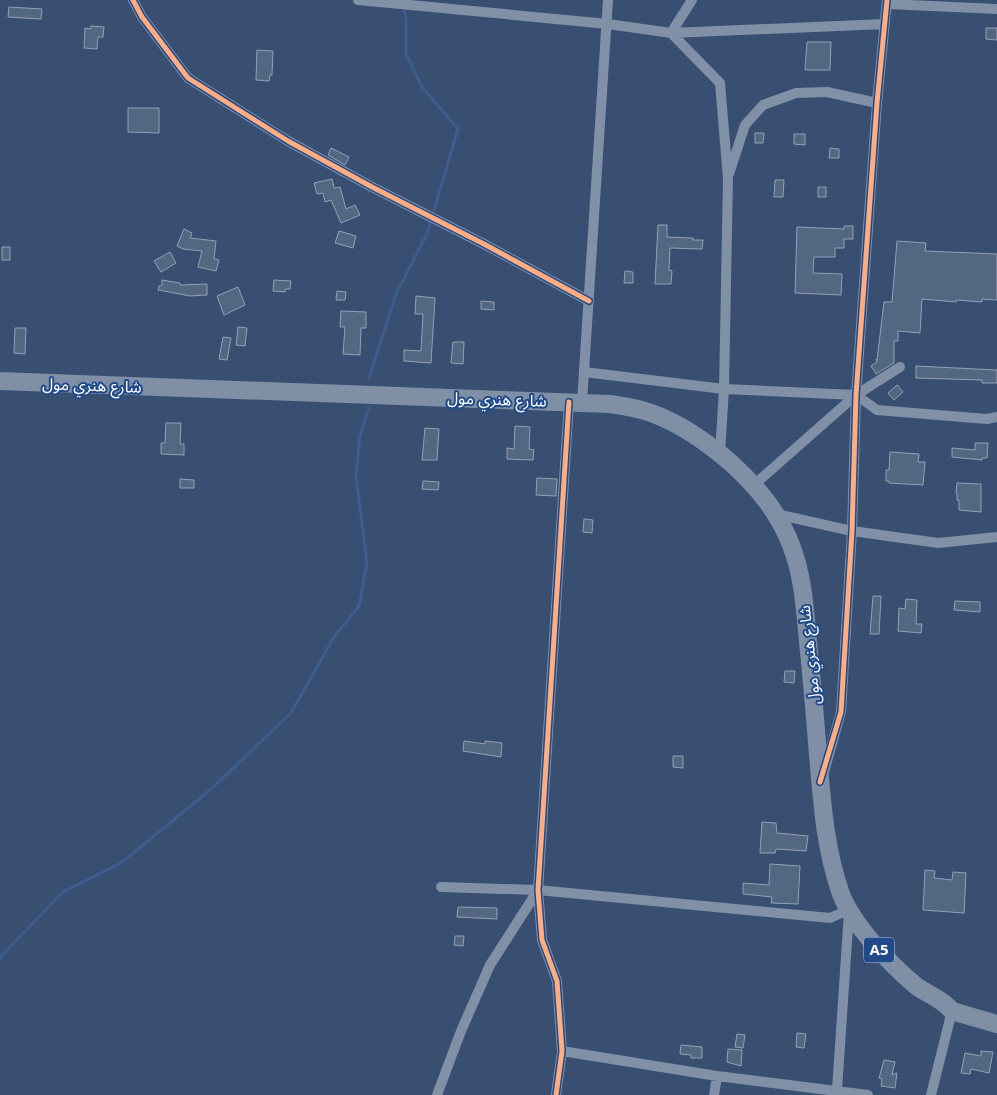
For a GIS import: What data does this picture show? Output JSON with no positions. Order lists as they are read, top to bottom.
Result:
{
  "streets": {
    "highway": ["شارع هنري مول", "A5"]
  }
}
